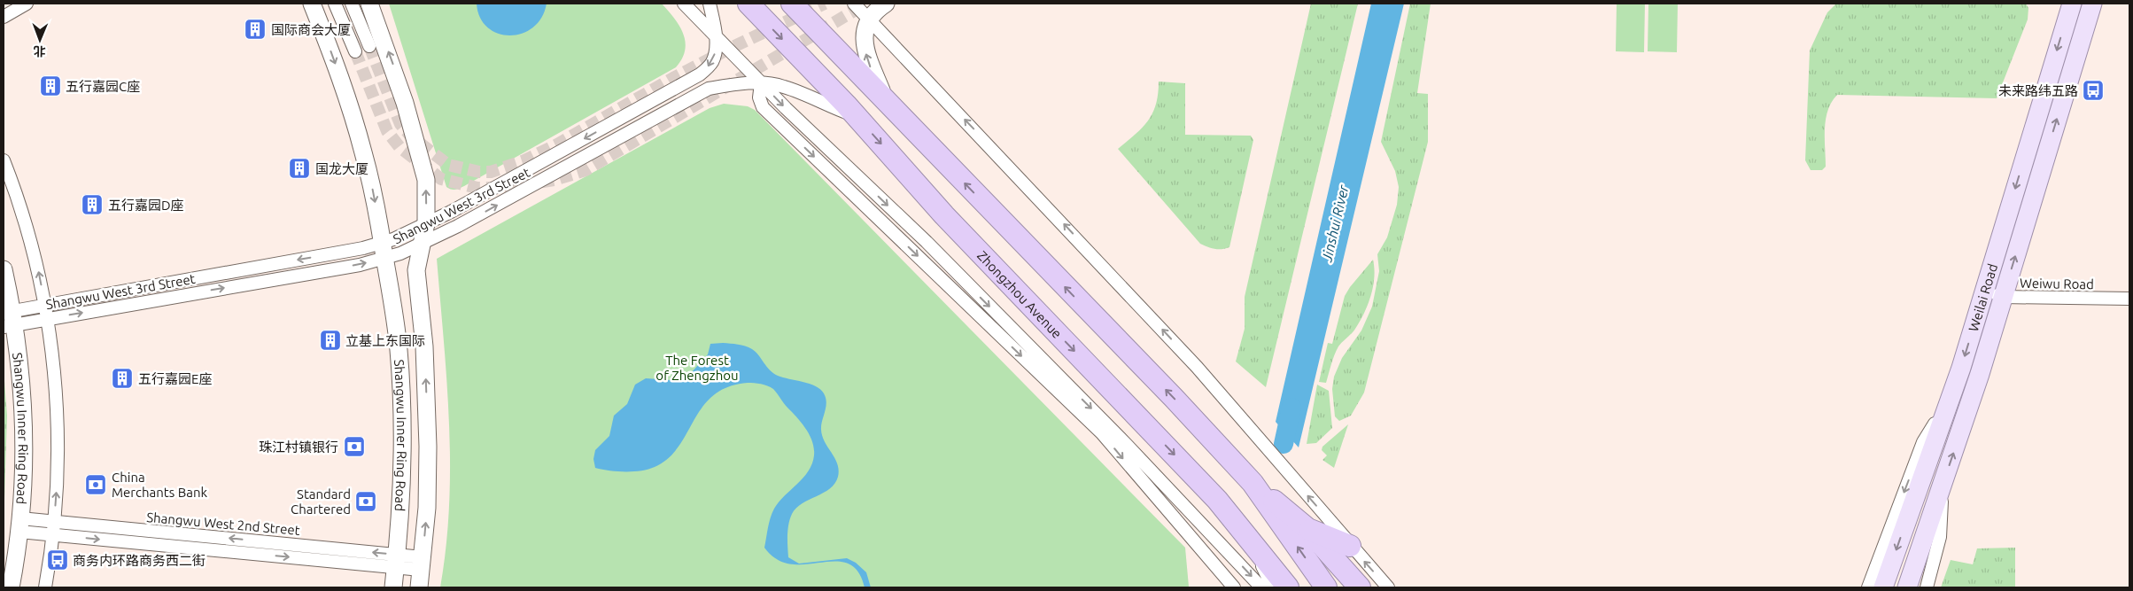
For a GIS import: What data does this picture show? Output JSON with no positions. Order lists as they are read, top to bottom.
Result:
{
  "streets": {
    "highway": ["Zhongzhou Avenue"],
    "main road": ["Weilai Road"],
    "street": [
      "Shangwu West 3rd Street",
      "Weiwu Road",
      "Shangwu Inner Ring Road",
      "Shangwu West 2nd Street"
    ]
  },
  "crossings": [
    ["Shangwu West 3rd Street", "Zhongzhou Avenue"],
    ["Shangwu West 3rd Street", "Shangwu Inner Ring Road"],
    ["Weiwu Road", "Weilai Road"],
    ["Shangwu Inner Ring Road", "Shangwu West 2nd Street"]
  ],
  "water": ["Jinshui River"],
  "parks": ["The Forest of Zhengzhou"],
  "places": {
    "building": [
      "国际商会大厦",
      "五行嘉园C座",
      "国龙大厦",
      "五行嘉园D座",
      "立基上东国际",
      "五行嘉园E座"
    ],
    "bus stop": ["未来路纬五路", "商务内环路商务西二街"],
    "bank": ["珠江村镇银行", "China Merchants Bank", "Standard Chartered"]
  },
  "north": "bottom"
}
